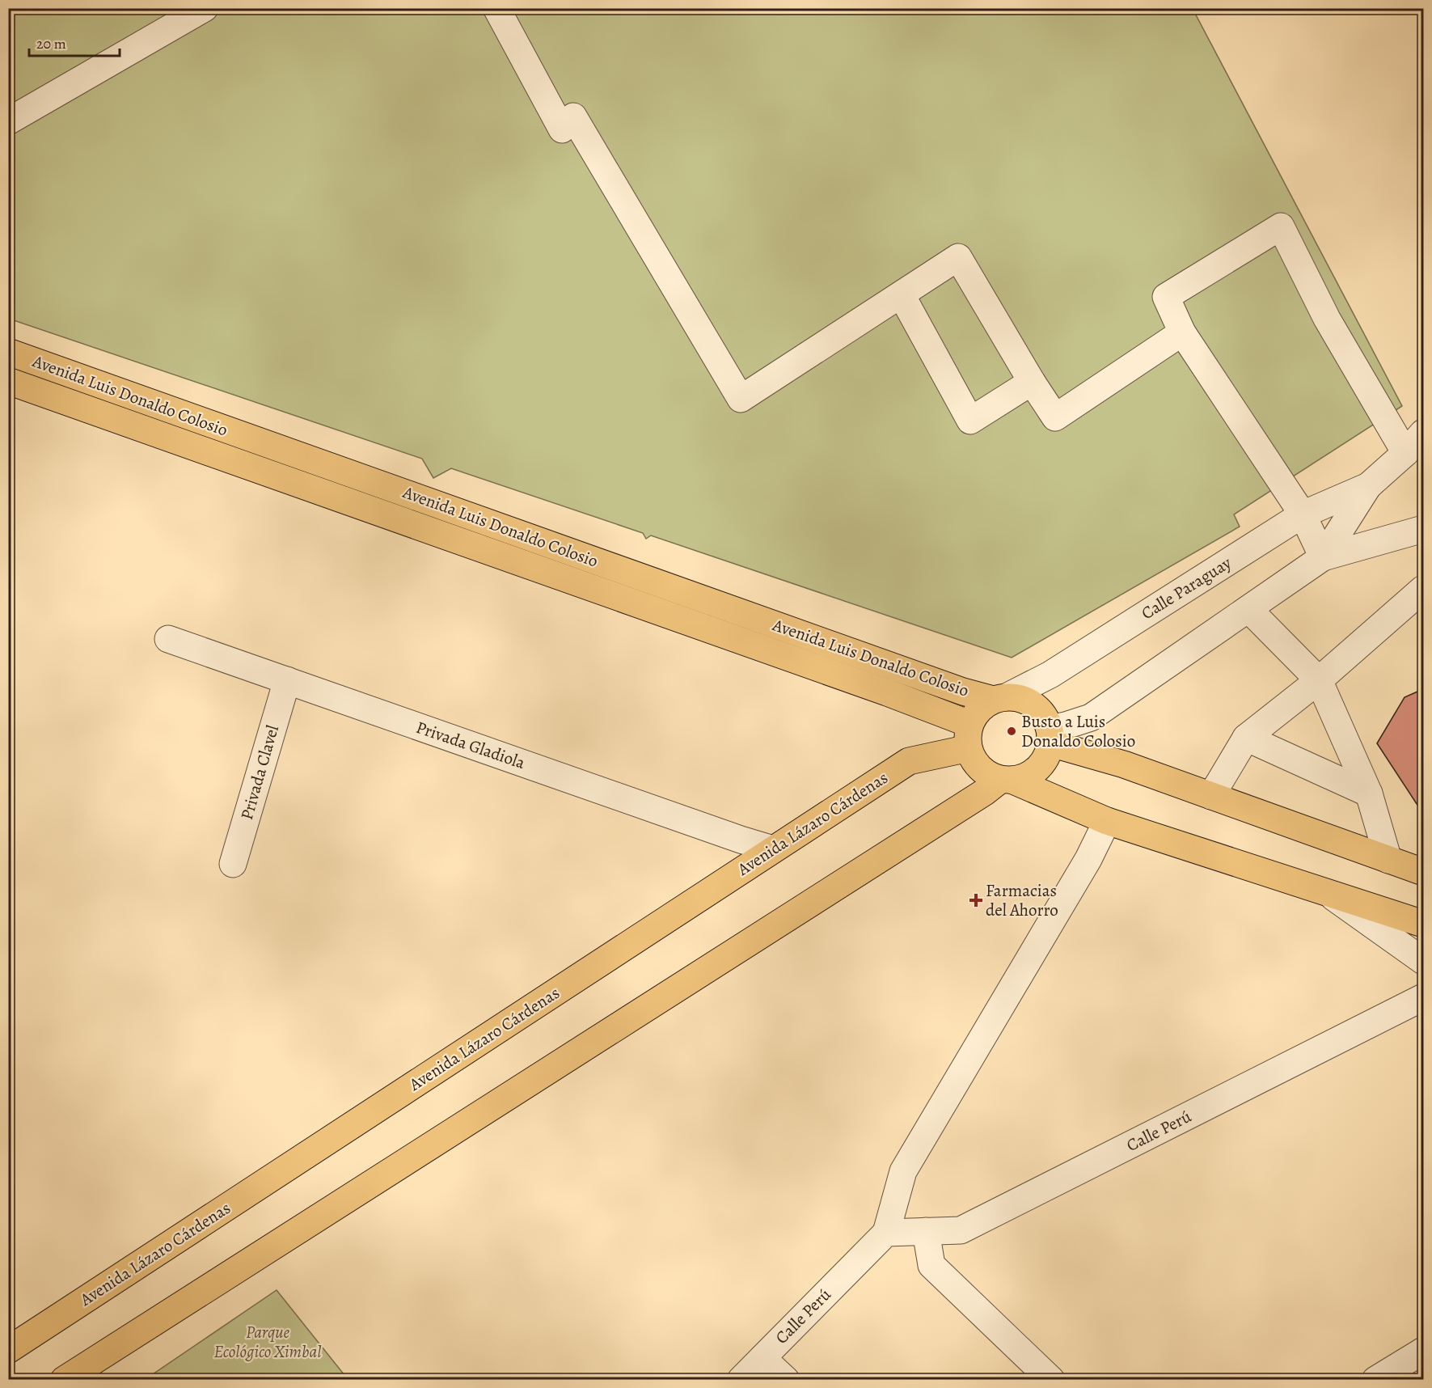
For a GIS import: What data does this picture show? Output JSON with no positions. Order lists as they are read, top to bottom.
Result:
{
  "streets": {
    "main road": ["Avenida Luis Donaldo Colosio", "Avenida Lázaro Cárdenas"],
    "street": [
      "Calle Paraguay",
      "Privada Gladiola",
      "Privada Clavel",
      "Calle Perú"
    ]
  },
  "crossings": [
    ["Avenida Luis Donaldo Colosio", "Calle Paraguay"],
    ["Avenida Luis Donaldo Colosio", "Avenida Lázaro Cárdenas"],
    ["Calle Paraguay", "Avenida Lázaro Cárdenas"],
    ["Privada Gladiola", "Privada Clavel"],
    ["Privada Gladiola", "Avenida Lázaro Cárdenas"]
  ],
  "parks": ["Parque Ecológico Ximbal"],
  "places": {
    "other": ["Busto a Luis Donaldo Colosio"],
    "health": ["Farmacias del Ahorro"]
  },
  "scale_bar": "20 m"
}
